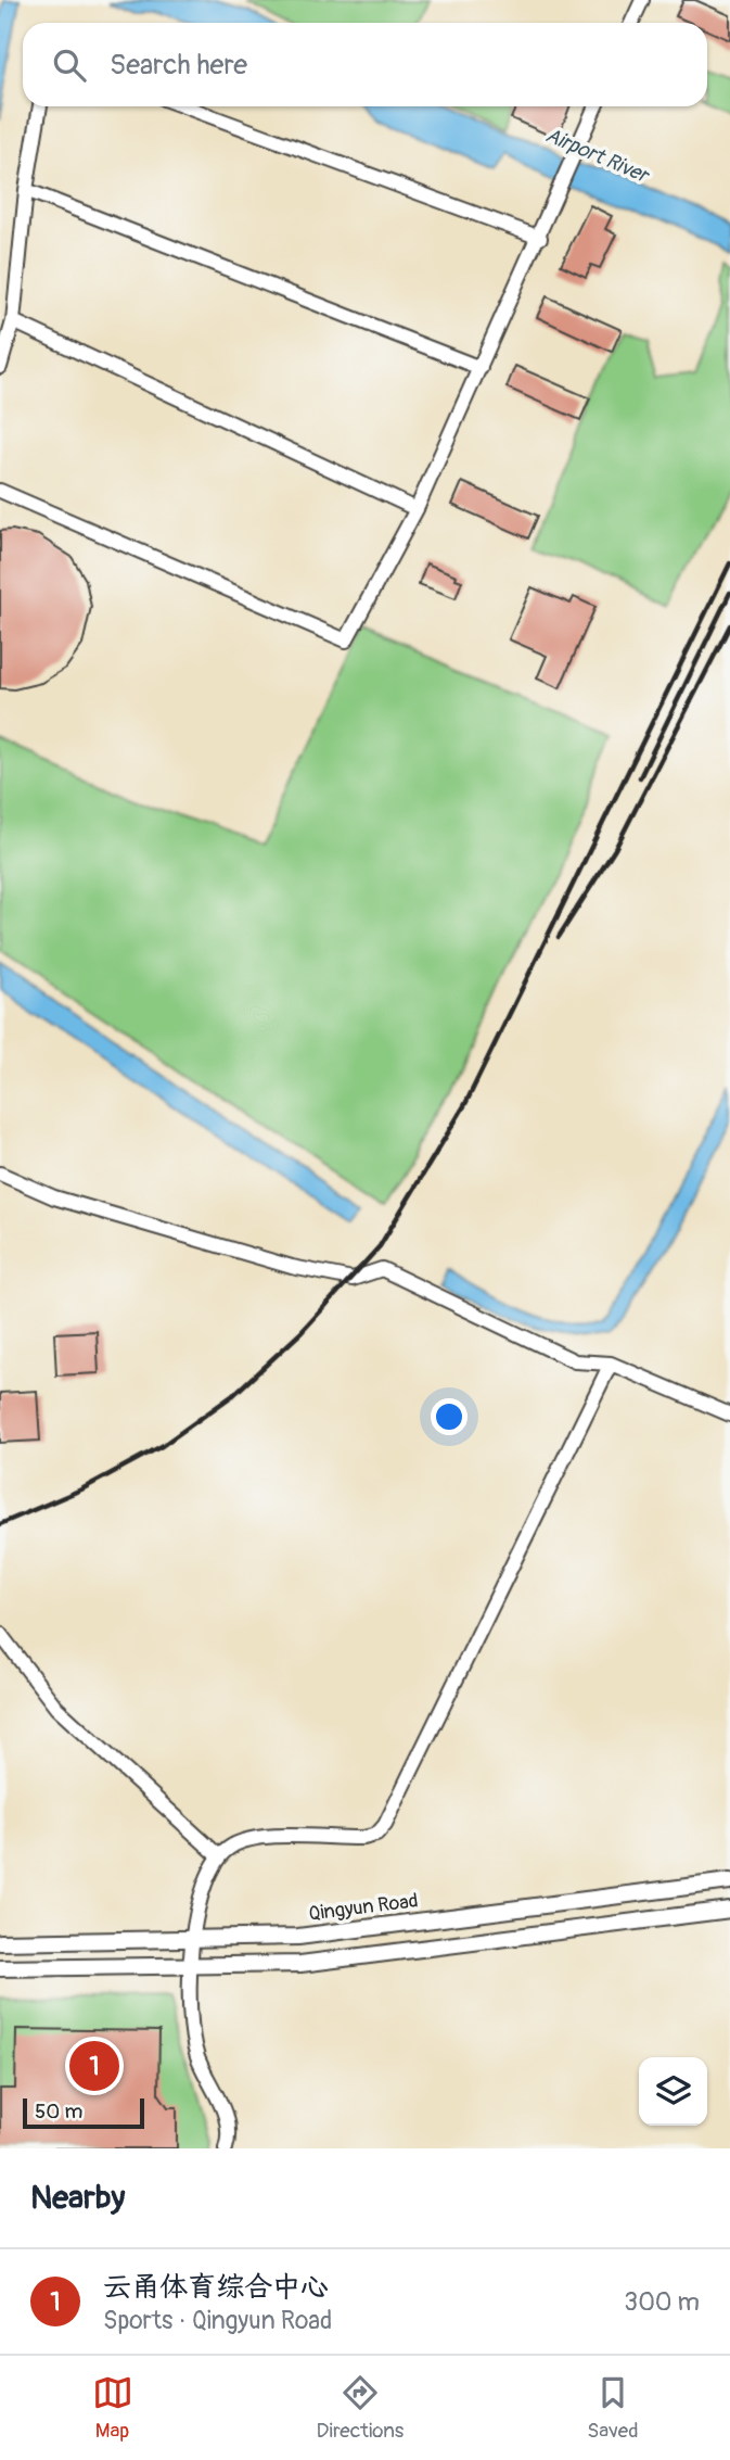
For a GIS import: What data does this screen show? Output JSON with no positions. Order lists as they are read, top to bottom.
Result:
{
  "streets": {
    "street": ["Qingyun Road"]
  },
  "water": ["Airport River"],
  "scale_bar": "50 m",
  "page": {
    "search": "Search here",
    "pins": "1",
    "scale": "50 m",
    "heading": "Nearby",
    "list": [
      {
        "mark": "1",
        "name": "云甬体育综合中心",
        "note": "Sports · Qingyun Road",
        "value": "300 m"
      }
    ],
    "nav": ["Map", "Directions", "Saved"]
  }
}
